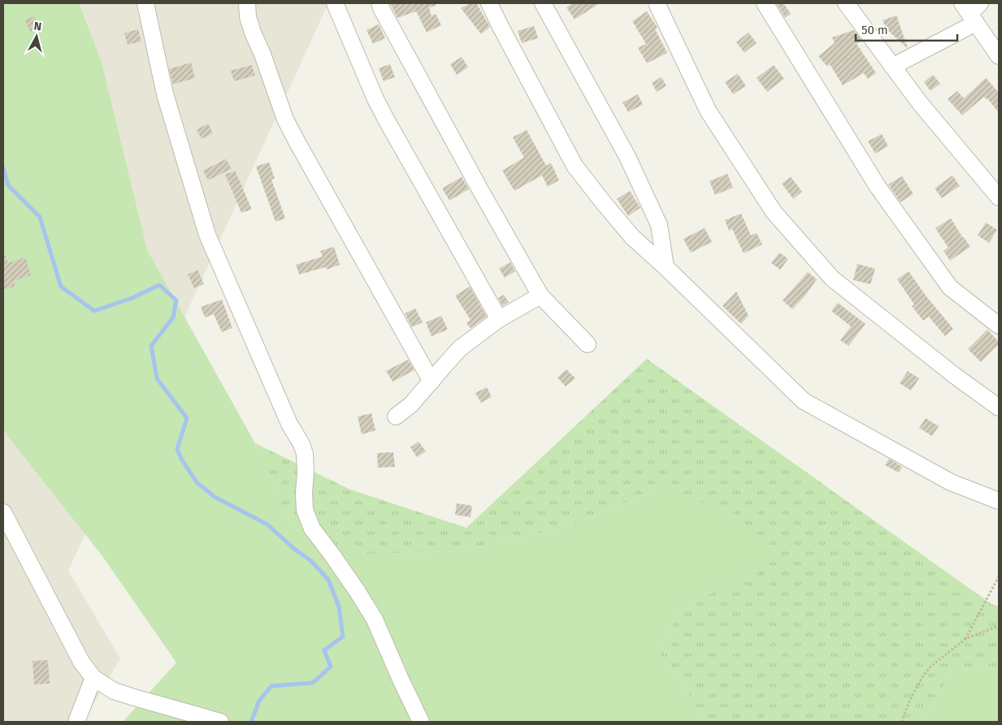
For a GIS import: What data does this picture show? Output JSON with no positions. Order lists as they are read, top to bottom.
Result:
{
  "scale_bar": "50 m",
  "north": "top"
}
